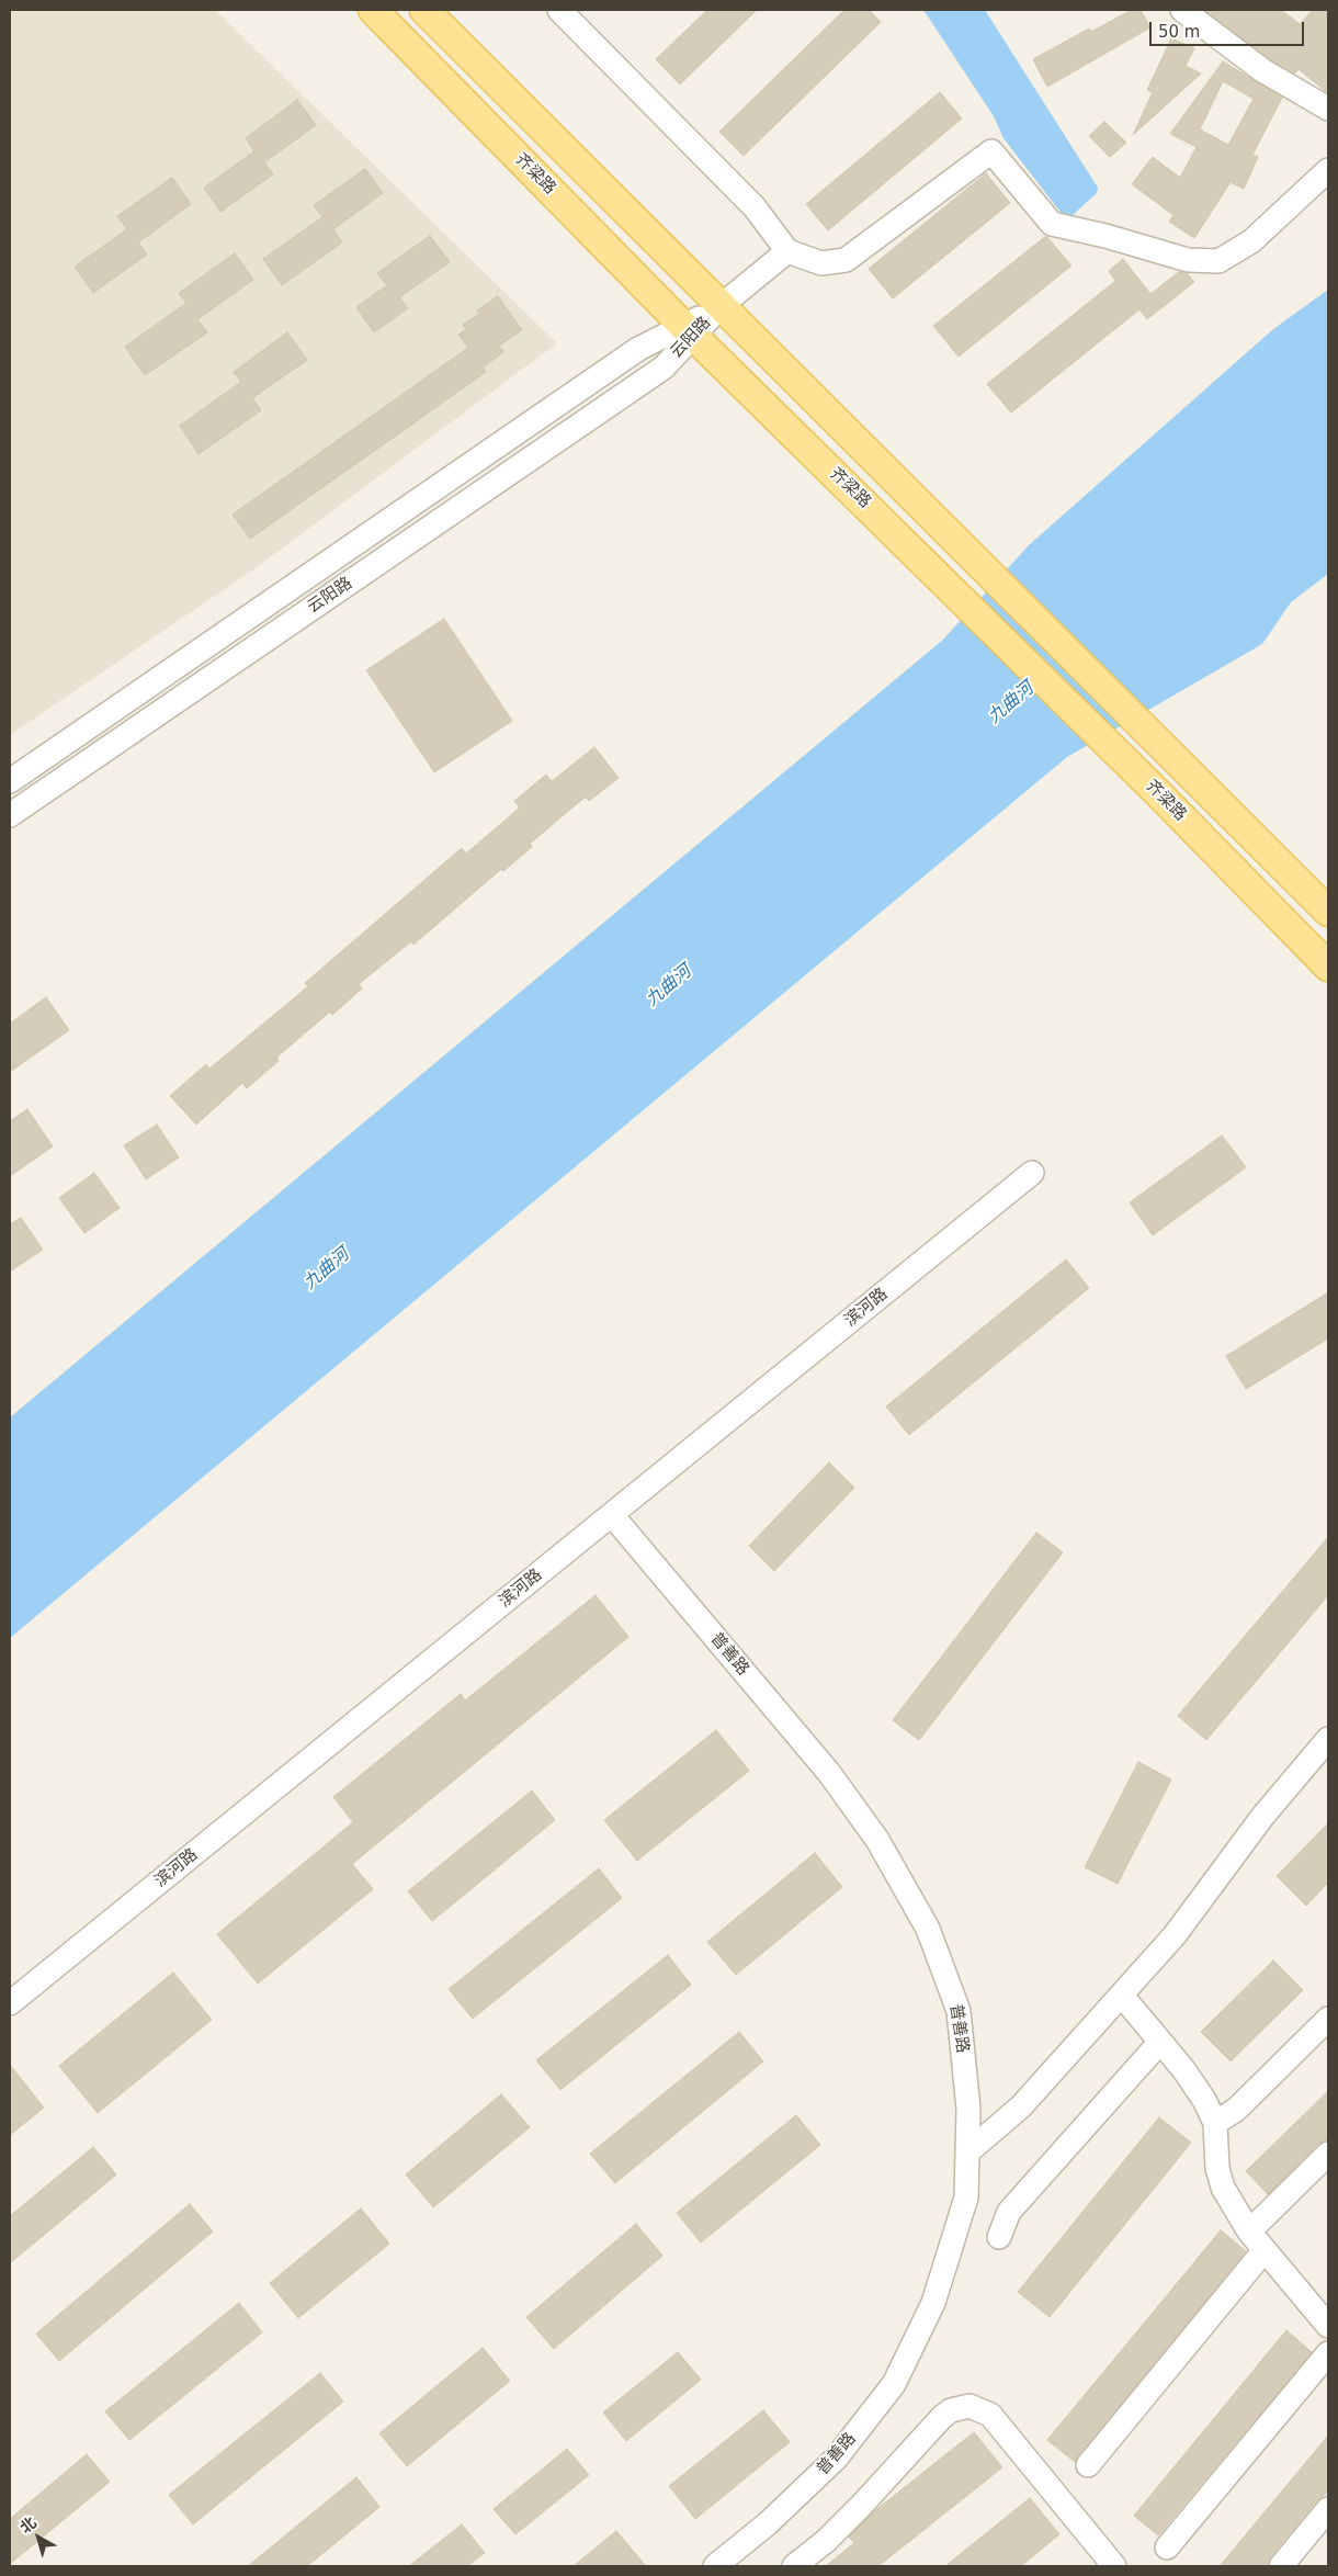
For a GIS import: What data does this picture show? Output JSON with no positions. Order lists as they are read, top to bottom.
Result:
{
  "streets": {
    "main road": ["齐梁路"],
    "street": ["云阳路", "滨河路", "普善路"]
  },
  "crossings": [
    ["齐梁路", "云阳路"],
    ["滨河路", "普善路"]
  ],
  "water": ["九曲河"],
  "scale_bar": "50 m",
  "north": "top left"
}
